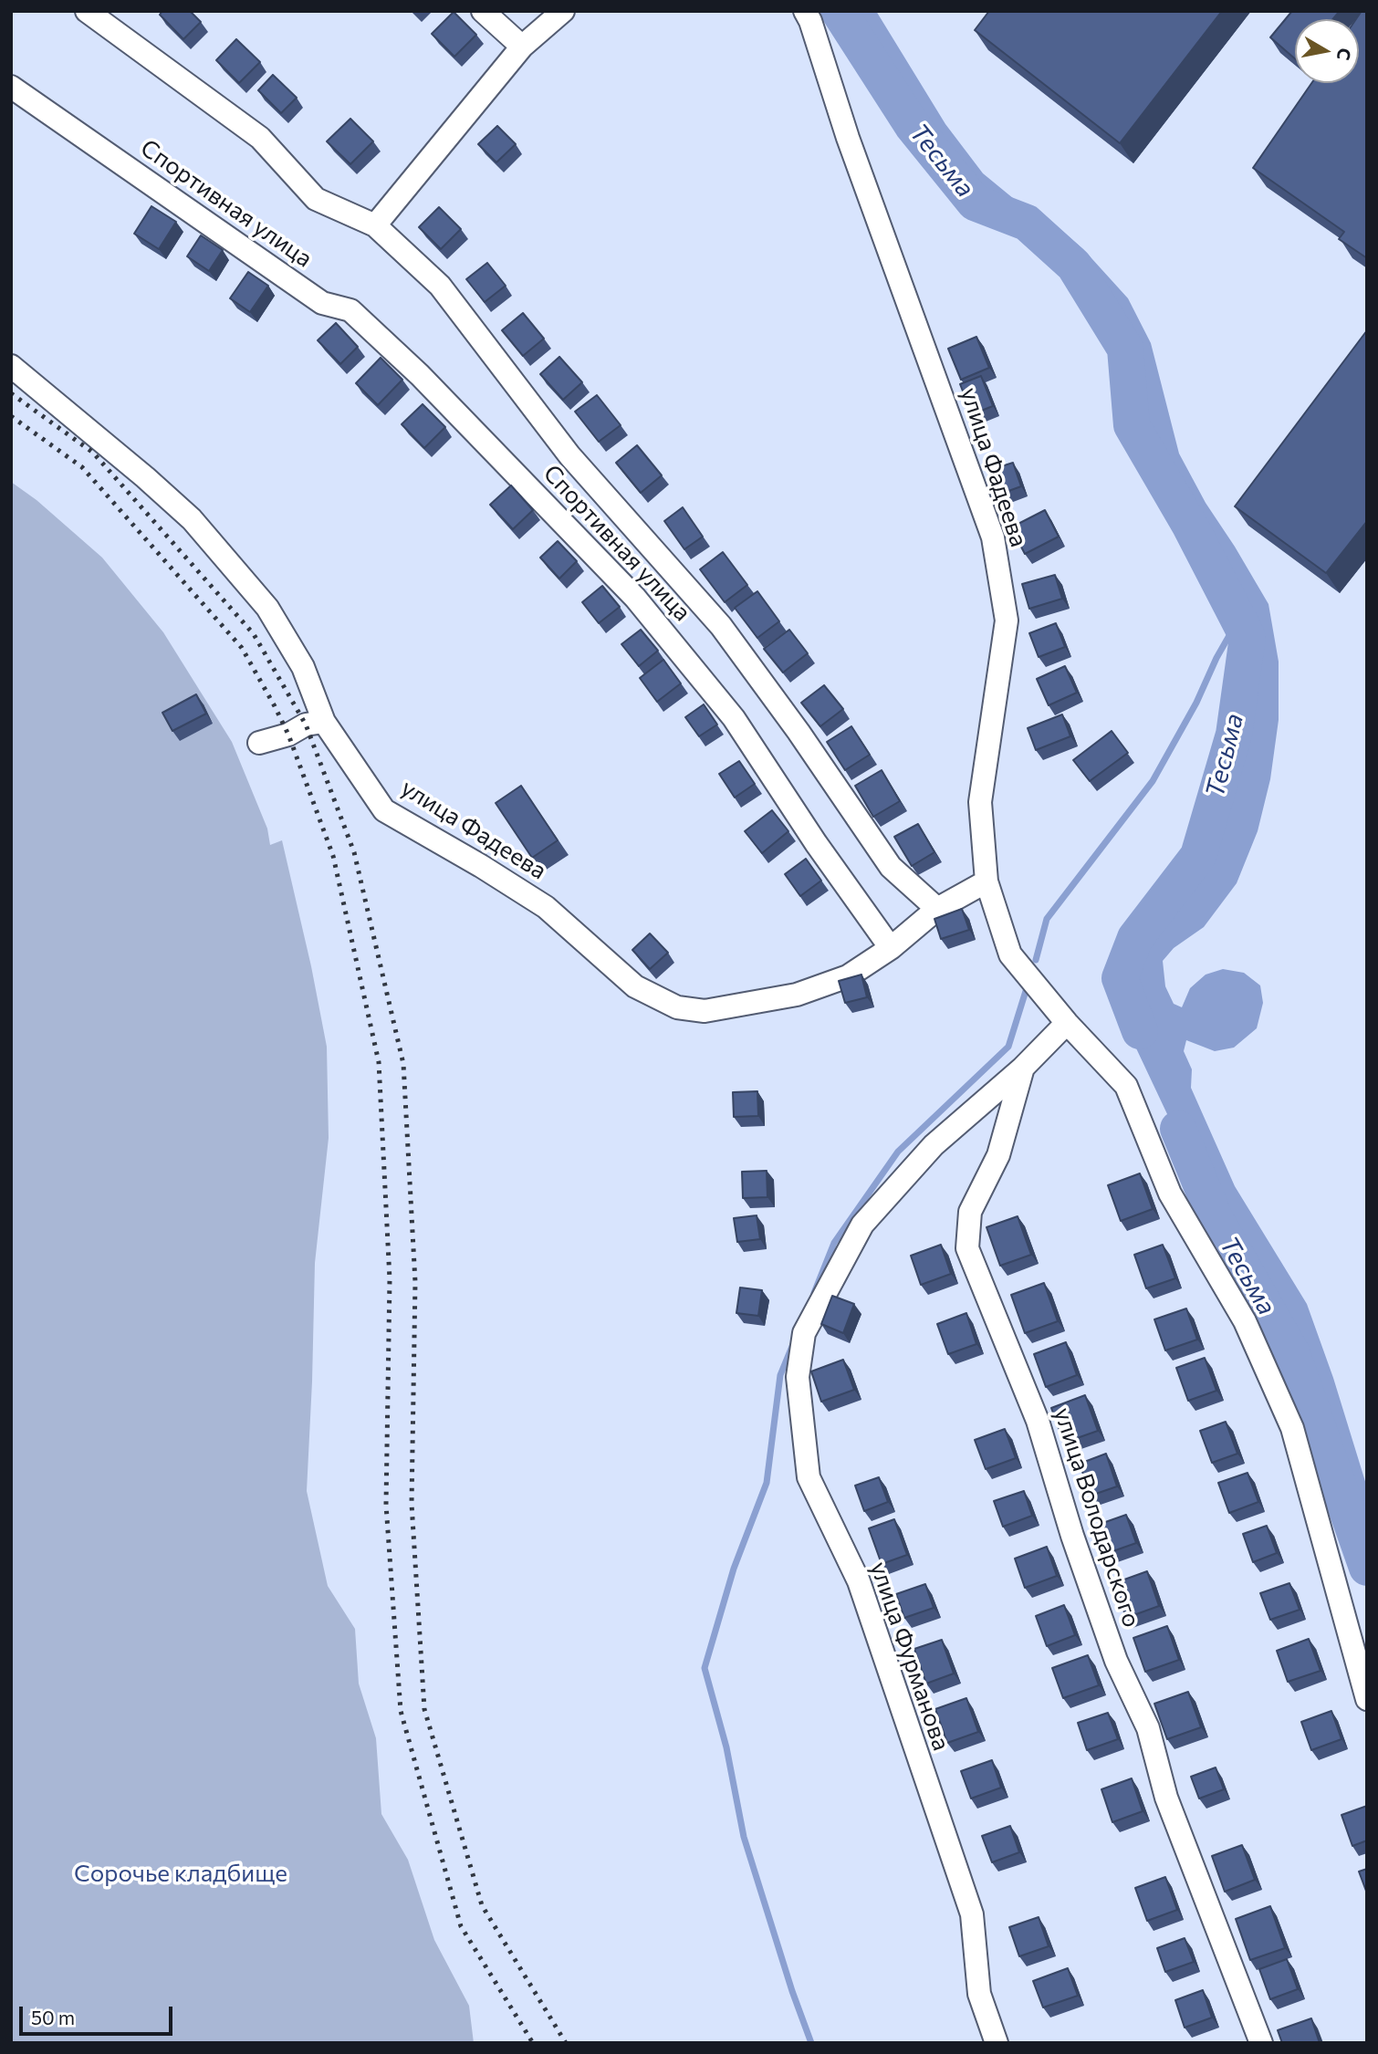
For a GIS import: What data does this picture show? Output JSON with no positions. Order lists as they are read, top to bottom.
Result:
{
  "streets": {
    "street": [
      "Спортивная улица",
      "улица Фадеева",
      "улица Володарского",
      "улица Фурманова"
    ]
  },
  "crossings": [
    ["Спортивная улица", "улица Фадеева"],
    ["улица Фадеева", "улица Володарского"],
    ["улица Володарского", "улица Фурманова"]
  ],
  "water": ["Тесьма"],
  "parks": ["Сорочье кладбище"],
  "scale_bar": "50 m",
  "north": "right"
}
